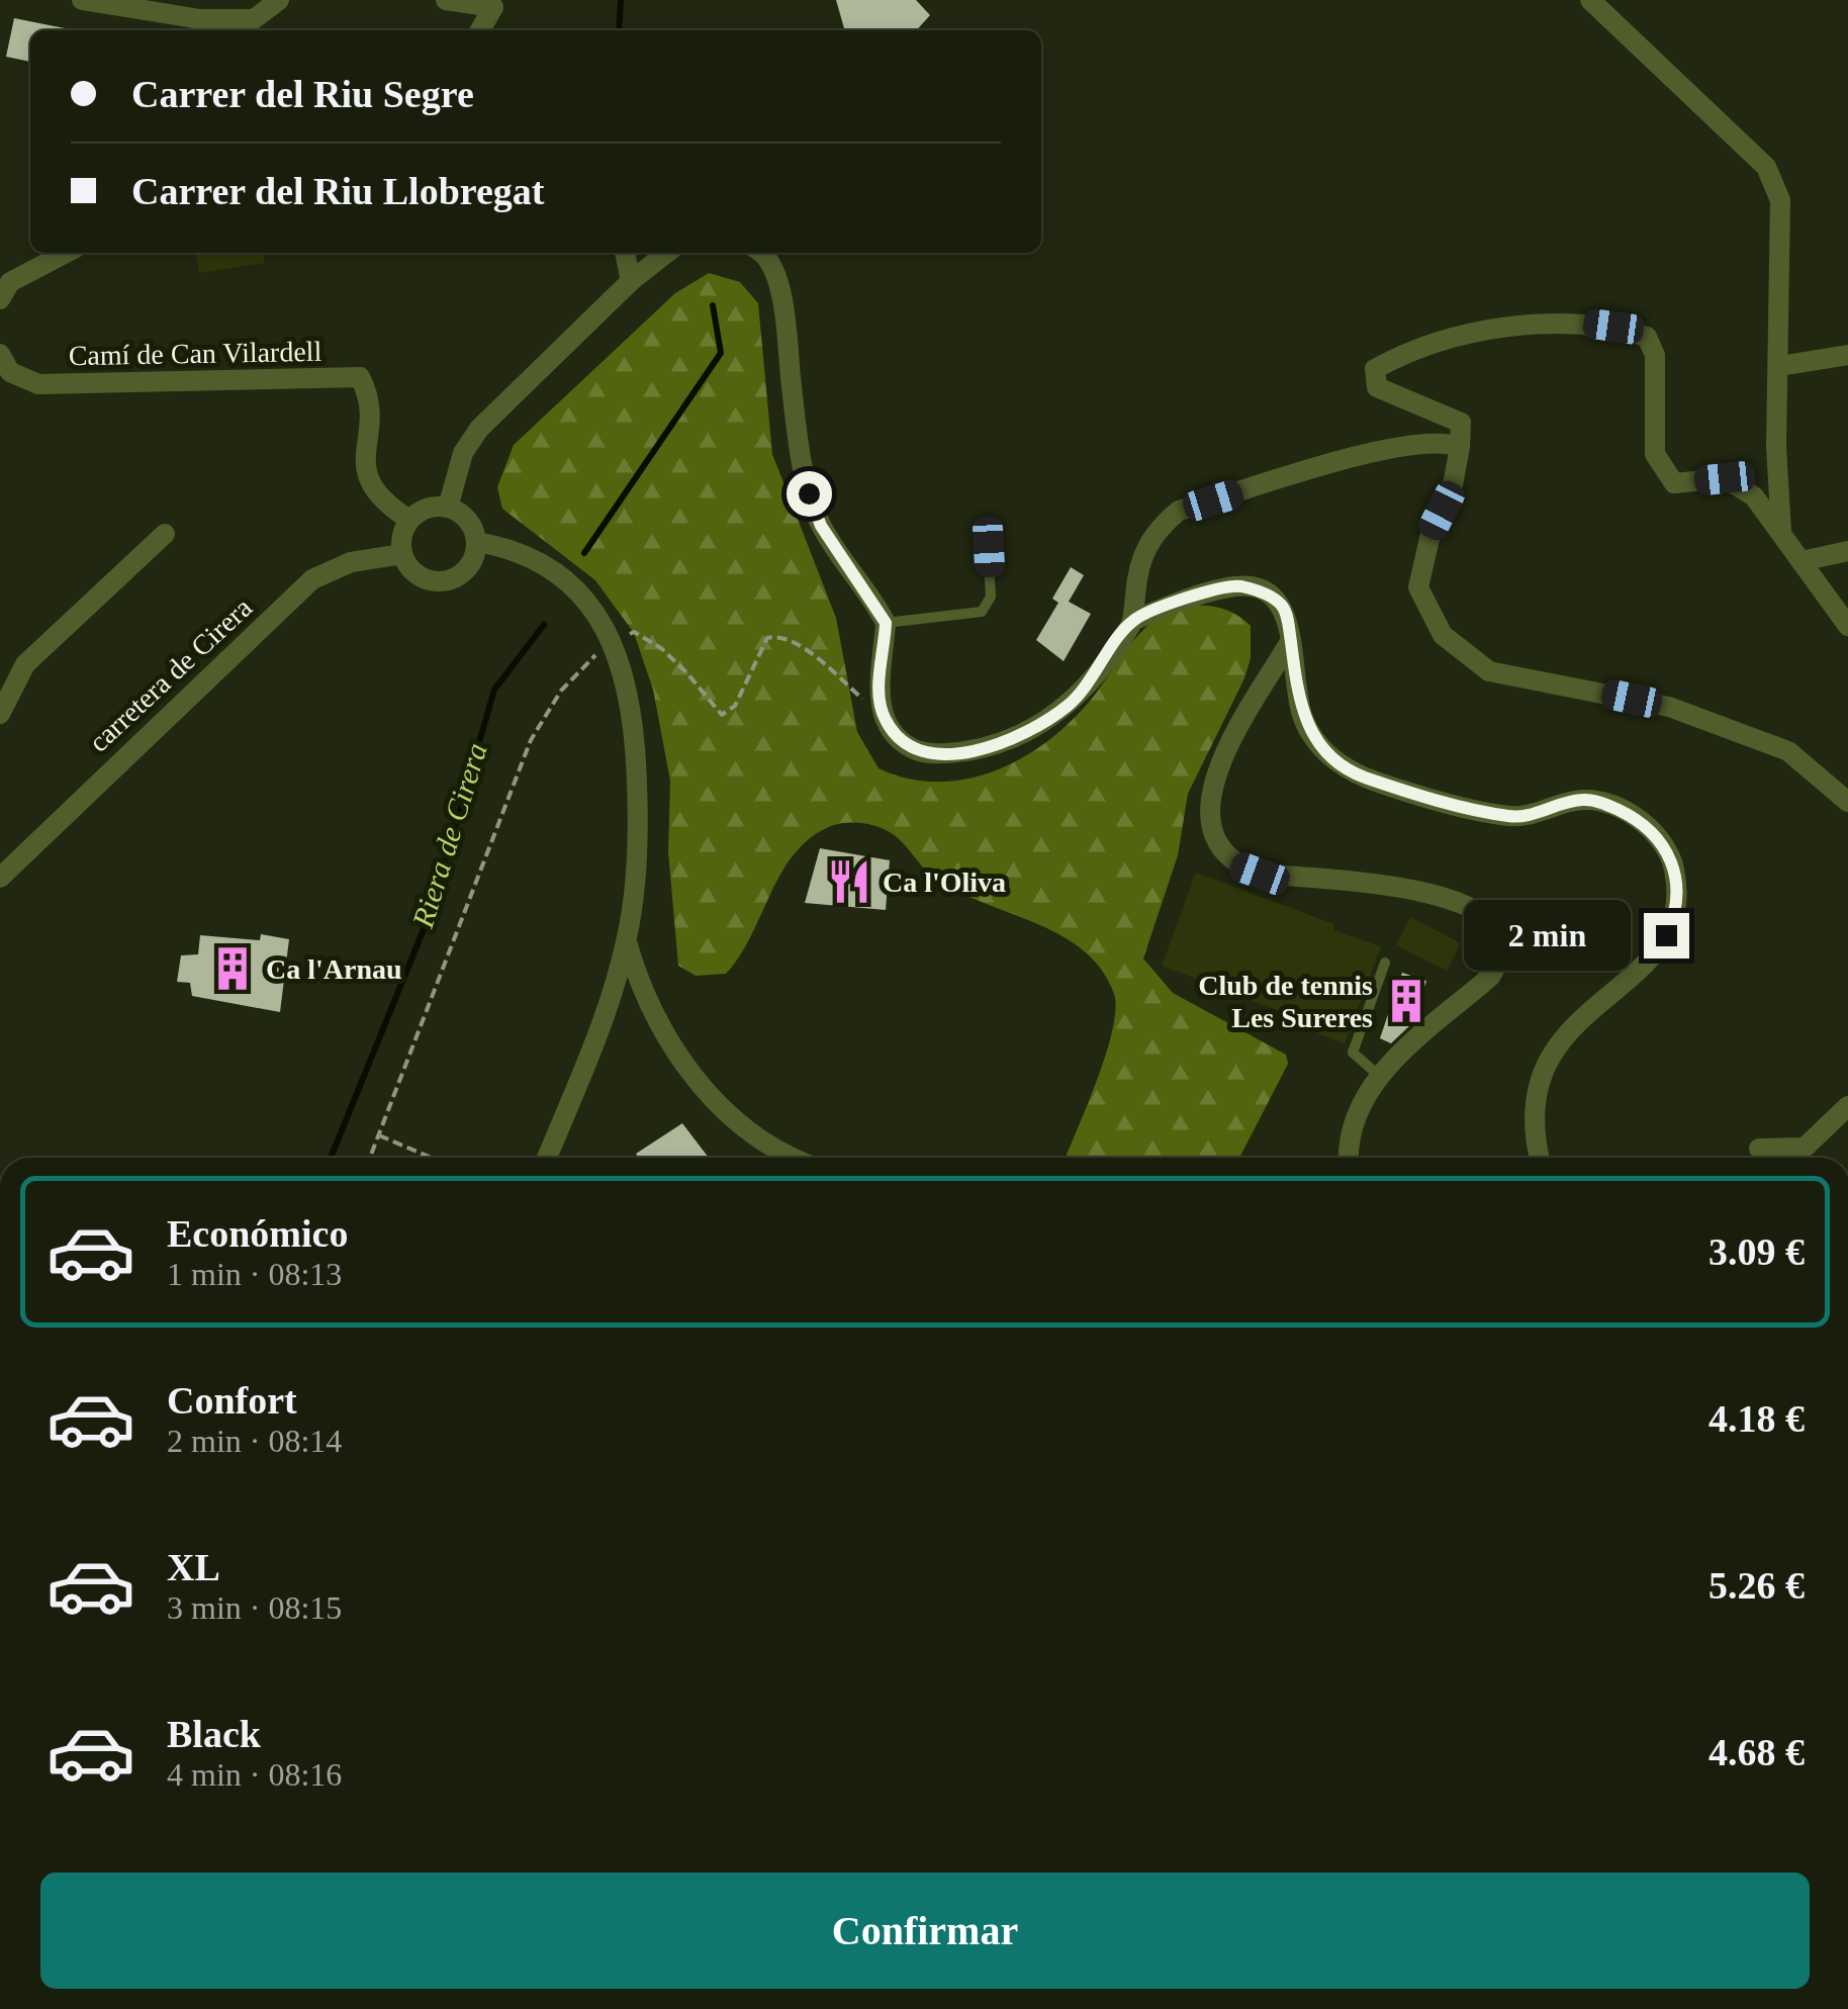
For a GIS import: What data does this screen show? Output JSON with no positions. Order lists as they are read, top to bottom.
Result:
{
  "streets": {
    "street": ["Camí de Can Vilardell", "carretera de Cirera"]
  },
  "crossings": [
    ["Camí de Can Vilardell", "carretera de Cirera"]
  ],
  "water": ["Riera de Cirera"],
  "places": {
    "restaurant": ["Ca l'Oliva"],
    "building": ["Ca l'Arnau", "Club de tennis Les Sureres"]
  },
  "page": {
    "banner": ["Carrer del Riu Segre", "Carrer del Riu Llobregat"],
    "bubble": "2 min",
    "list": [
      {
        "name": "Económico",
        "note": "1 min · 08:13",
        "value": "3.09 €"
      },
      {
        "name": "Confort",
        "note": "2 min · 08:14",
        "value": "4.18 €"
      },
      {
        "name": "XL",
        "note": "3 min · 08:15",
        "value": "5.26 €"
      },
      {
        "name": "Black",
        "note": "4 min · 08:16",
        "value": "4.68 €"
      }
    ],
    "buttons": "Confirmar"
  }
}
